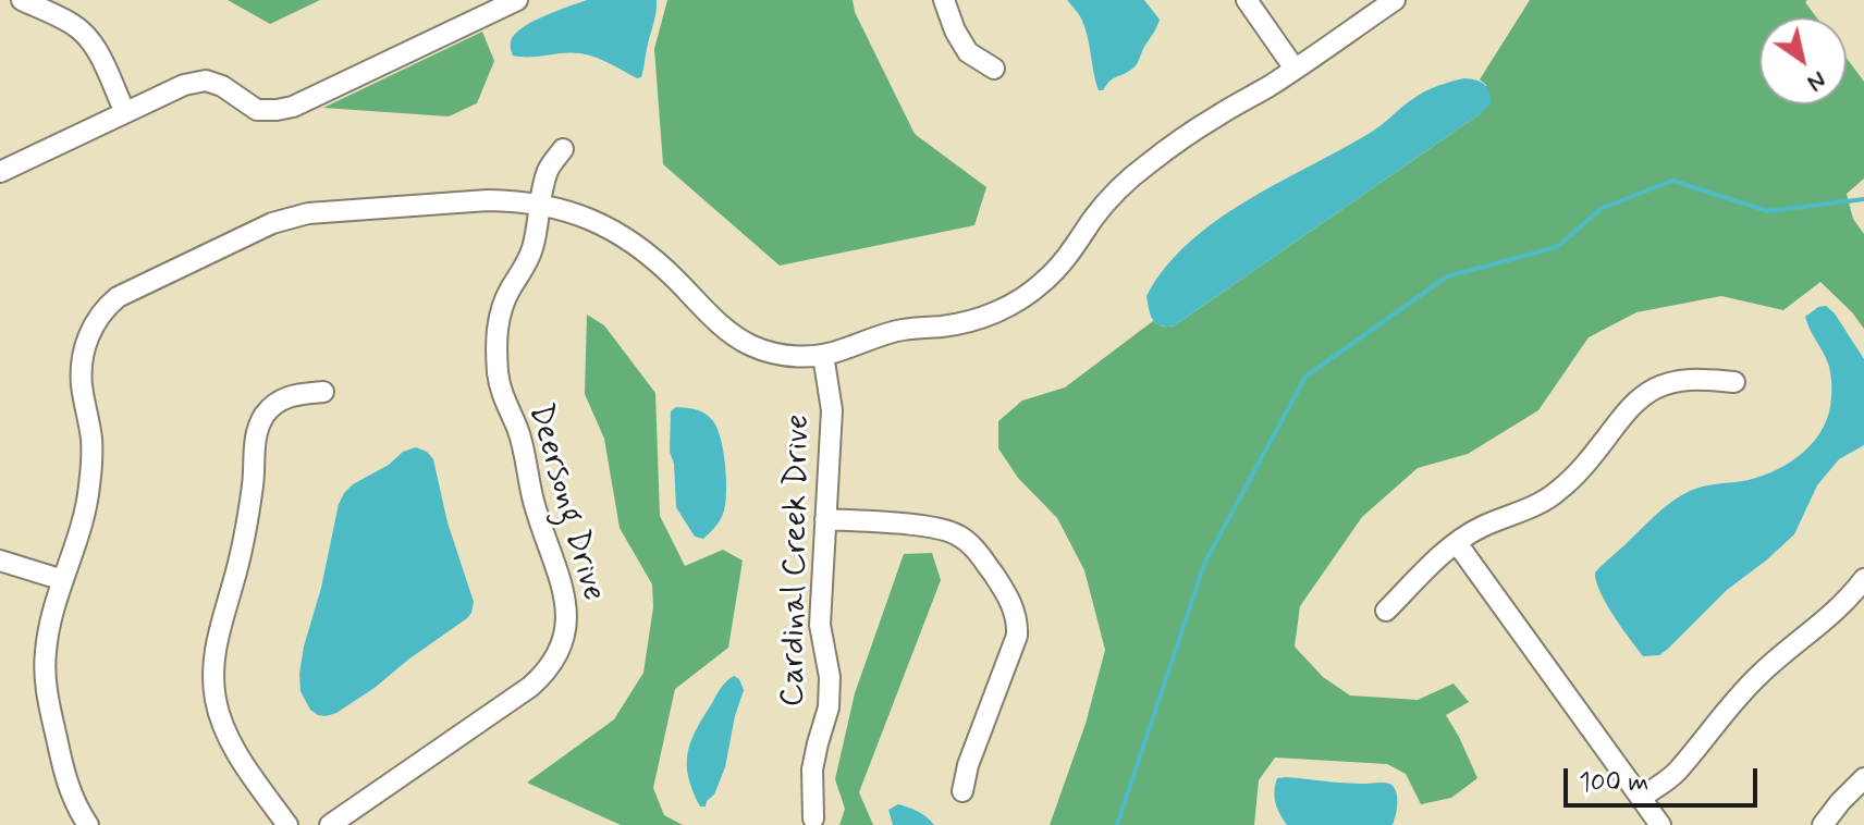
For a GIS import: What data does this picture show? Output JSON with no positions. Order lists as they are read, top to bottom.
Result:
{
  "streets": {
    "street": ["Deersong Drive", "Cardinal Creek Drive"]
  },
  "scale_bar": "100 m",
  "north": "bottom right"
}
